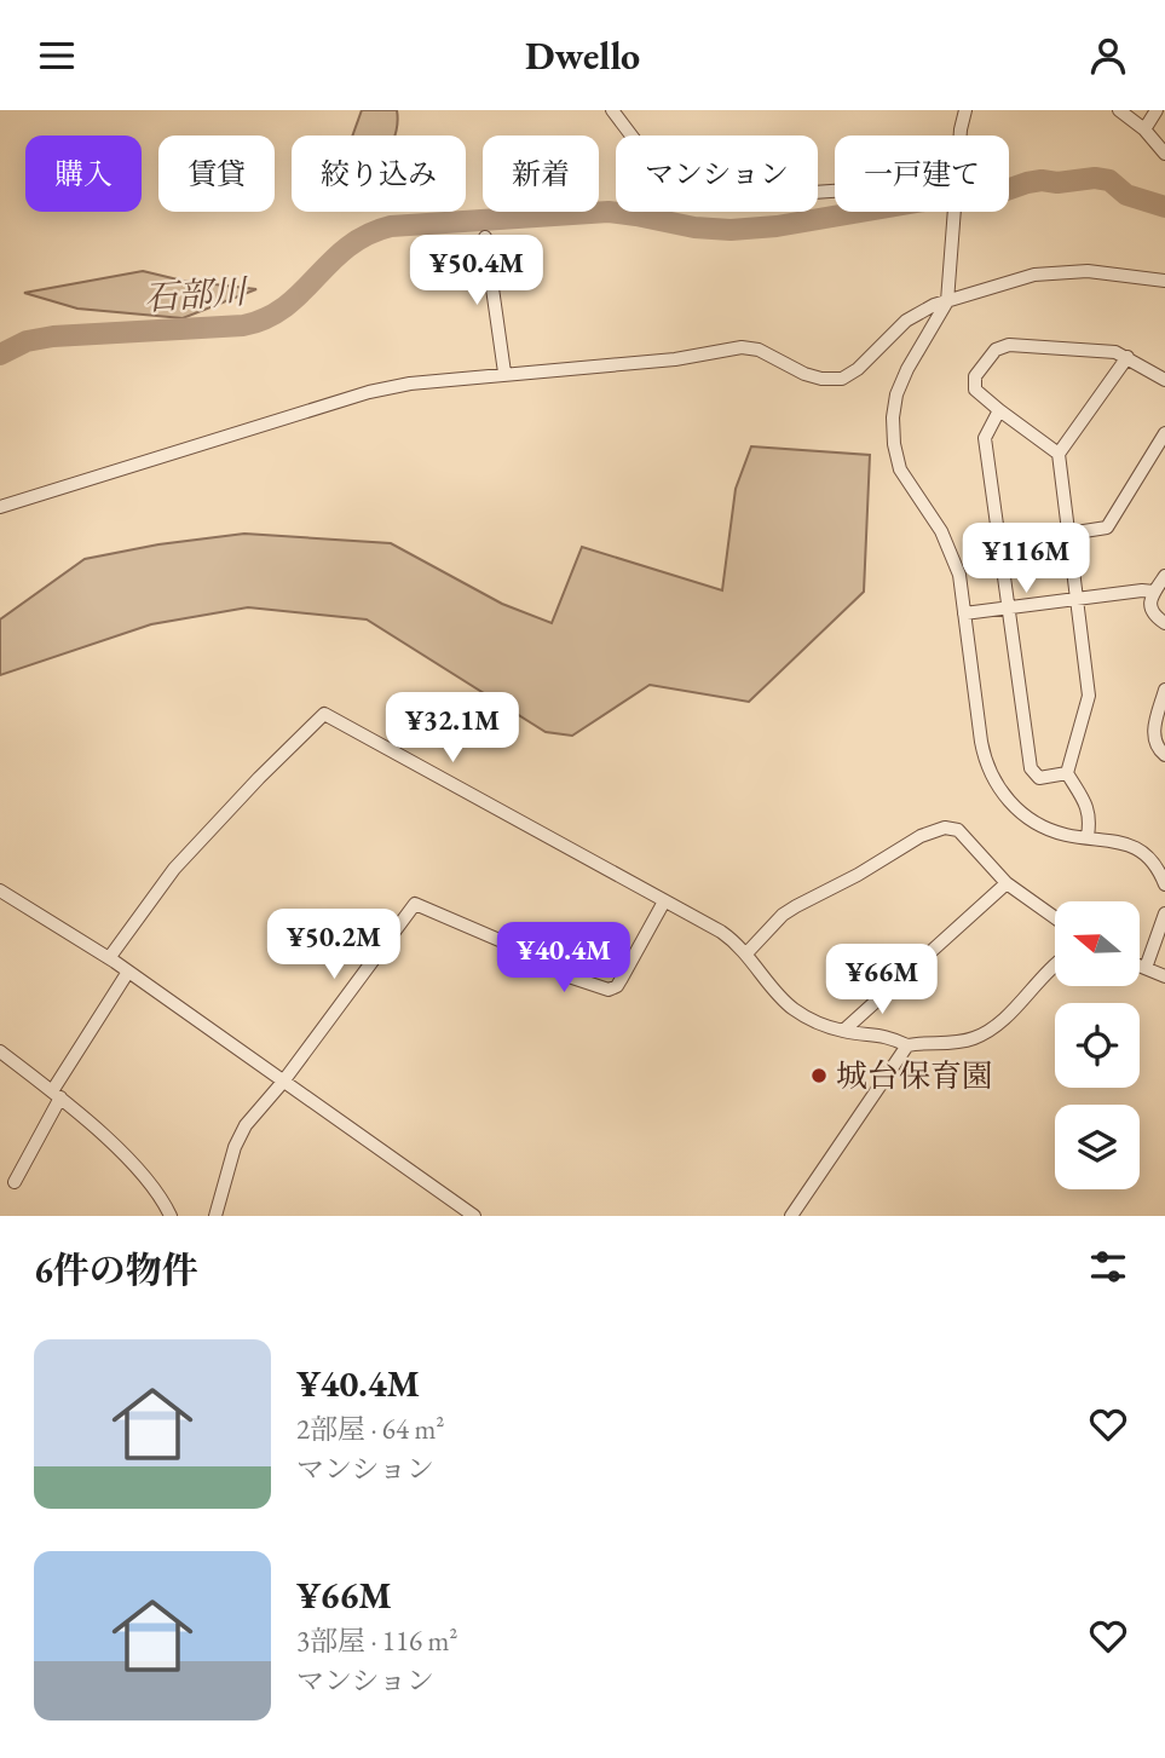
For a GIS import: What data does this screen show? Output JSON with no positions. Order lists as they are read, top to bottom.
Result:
{
  "water": ["石部川"],
  "places": ["城台保育園"],
  "north": "left",
  "page": {
    "header": "Dwello",
    "chip": [
      "購入",
      "賃貸",
      "絞り込み",
      "新着",
      "マンション",
      "一戸建て"
    ],
    "price": [
      "¥50.4M",
      "¥116M",
      "¥32.1M",
      "¥50.2M",
      "¥40.4M",
      "¥66M"
    ],
    "heading": "6件の物件",
    "list": [
      {
        "name": "¥40.4M",
        "note": "2部屋 · 64 m² · マンション"
      },
      {
        "name": "¥66M",
        "note": "3部屋 · 116 m² · マンション"
      }
    ]
  }
}
